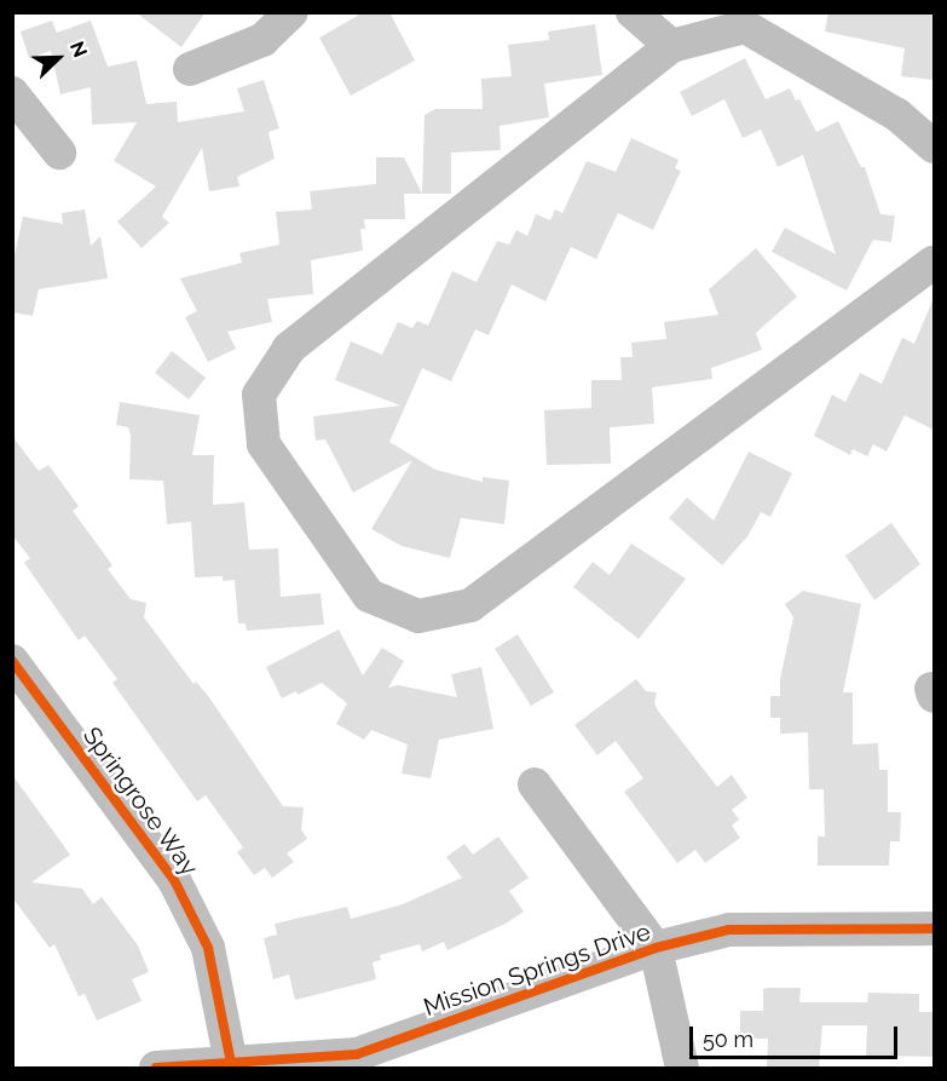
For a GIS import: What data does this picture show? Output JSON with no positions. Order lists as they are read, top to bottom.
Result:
{
  "streets": {
    "street": ["Springrose Way", "Mission Springs Drive"]
  },
  "crossings": [
    ["Springrose Way", "Mission Springs Drive"]
  ],
  "scale_bar": "50 m",
  "north": "top right"
}
